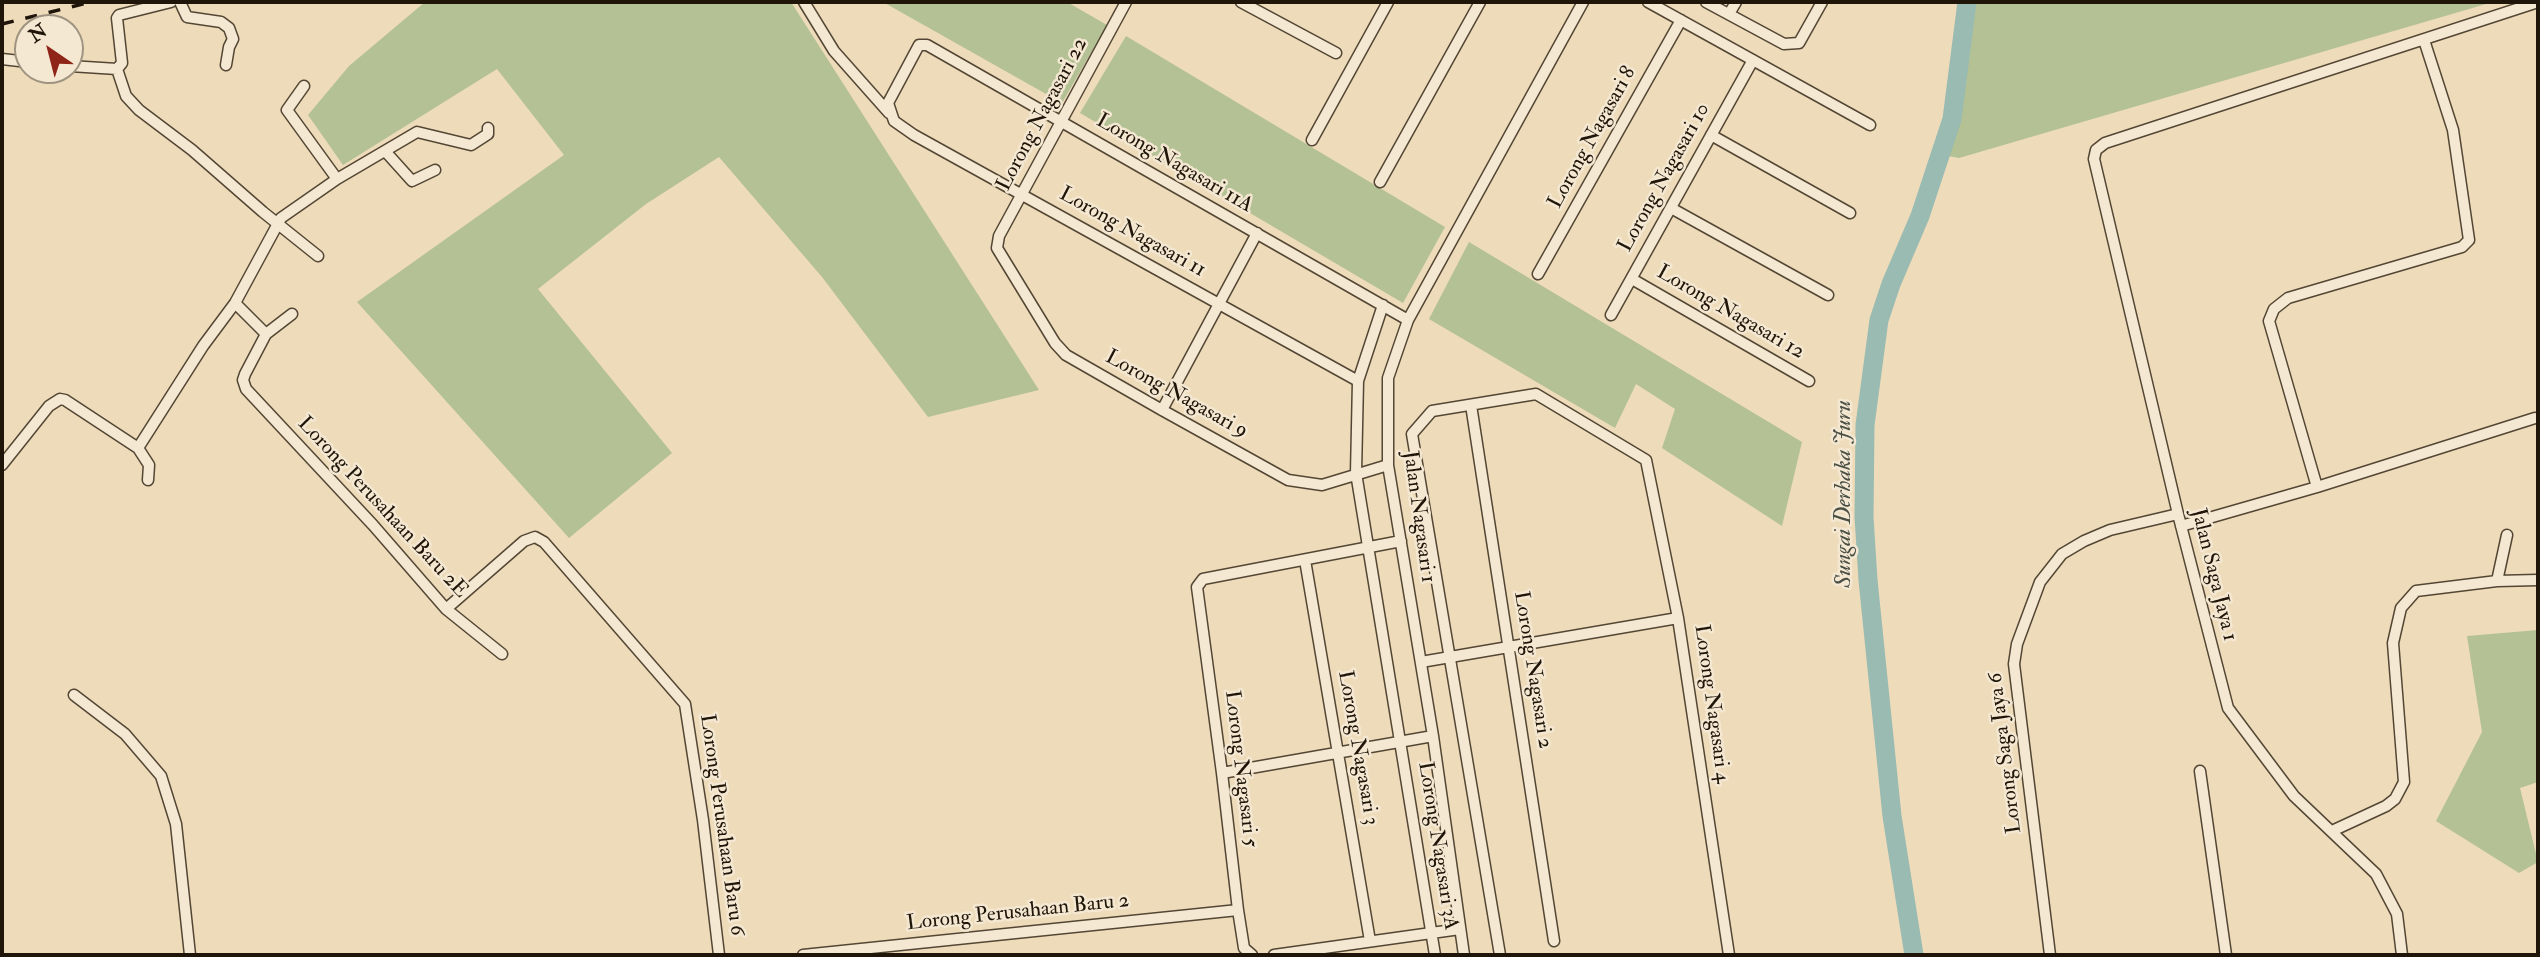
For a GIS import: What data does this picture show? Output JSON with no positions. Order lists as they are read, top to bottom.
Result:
{
  "streets": {
    "street": [
      "Lorong Nagasari 22",
      "Lorong Nagasari 8",
      "Lorong Nagasari 11A",
      "Lorong Nagasari 10",
      "Lorong Nagasari 11",
      "Lorong Nagasari 12",
      "Lorong Nagasari 9",
      "Lorong Perusahaan Baru 2E",
      "Jalan Nagasari 1",
      "Jalan Saga Jaya 1",
      "Lorong Nagasari 2",
      "Lorong Nagasari 4",
      "Lorong Nagasari 3",
      "Lorong Saga Jaya 6",
      "Lorong Nagasari 5",
      "Lorong Perusahaan Baru 6",
      "Lorong Nagasari 3A",
      "Lorong Perusahaan Baru 2"
    ]
  },
  "crossings": [
    ["Lorong Nagasari 22", "Lorong Nagasari 11A"],
    ["Lorong Nagasari 22", "Lorong Nagasari 11"],
    ["Lorong Nagasari 22", "Lorong Nagasari 9"],
    ["Lorong Nagasari 11A", "Lorong Nagasari 11"],
    ["Lorong Nagasari 11A", "Jalan Nagasari 1"],
    ["Lorong Nagasari 10", "Lorong Nagasari 12"],
    ["Lorong Nagasari 9", "Jalan Nagasari 1"],
    ["Lorong Perusahaan Baru 2E", "Lorong Perusahaan Baru 6"],
    ["Jalan Saga Jaya 1", "Lorong Saga Jaya 6"],
    ["Lorong Nagasari 2", "Lorong Nagasari 4"],
    ["Lorong Nagasari 3", "Lorong Nagasari 5"],
    ["Lorong Nagasari 5", "Lorong Perusahaan Baru 2"]
  ],
  "water": ["Sungai Derhaka Juru"],
  "north": "top left"
}
